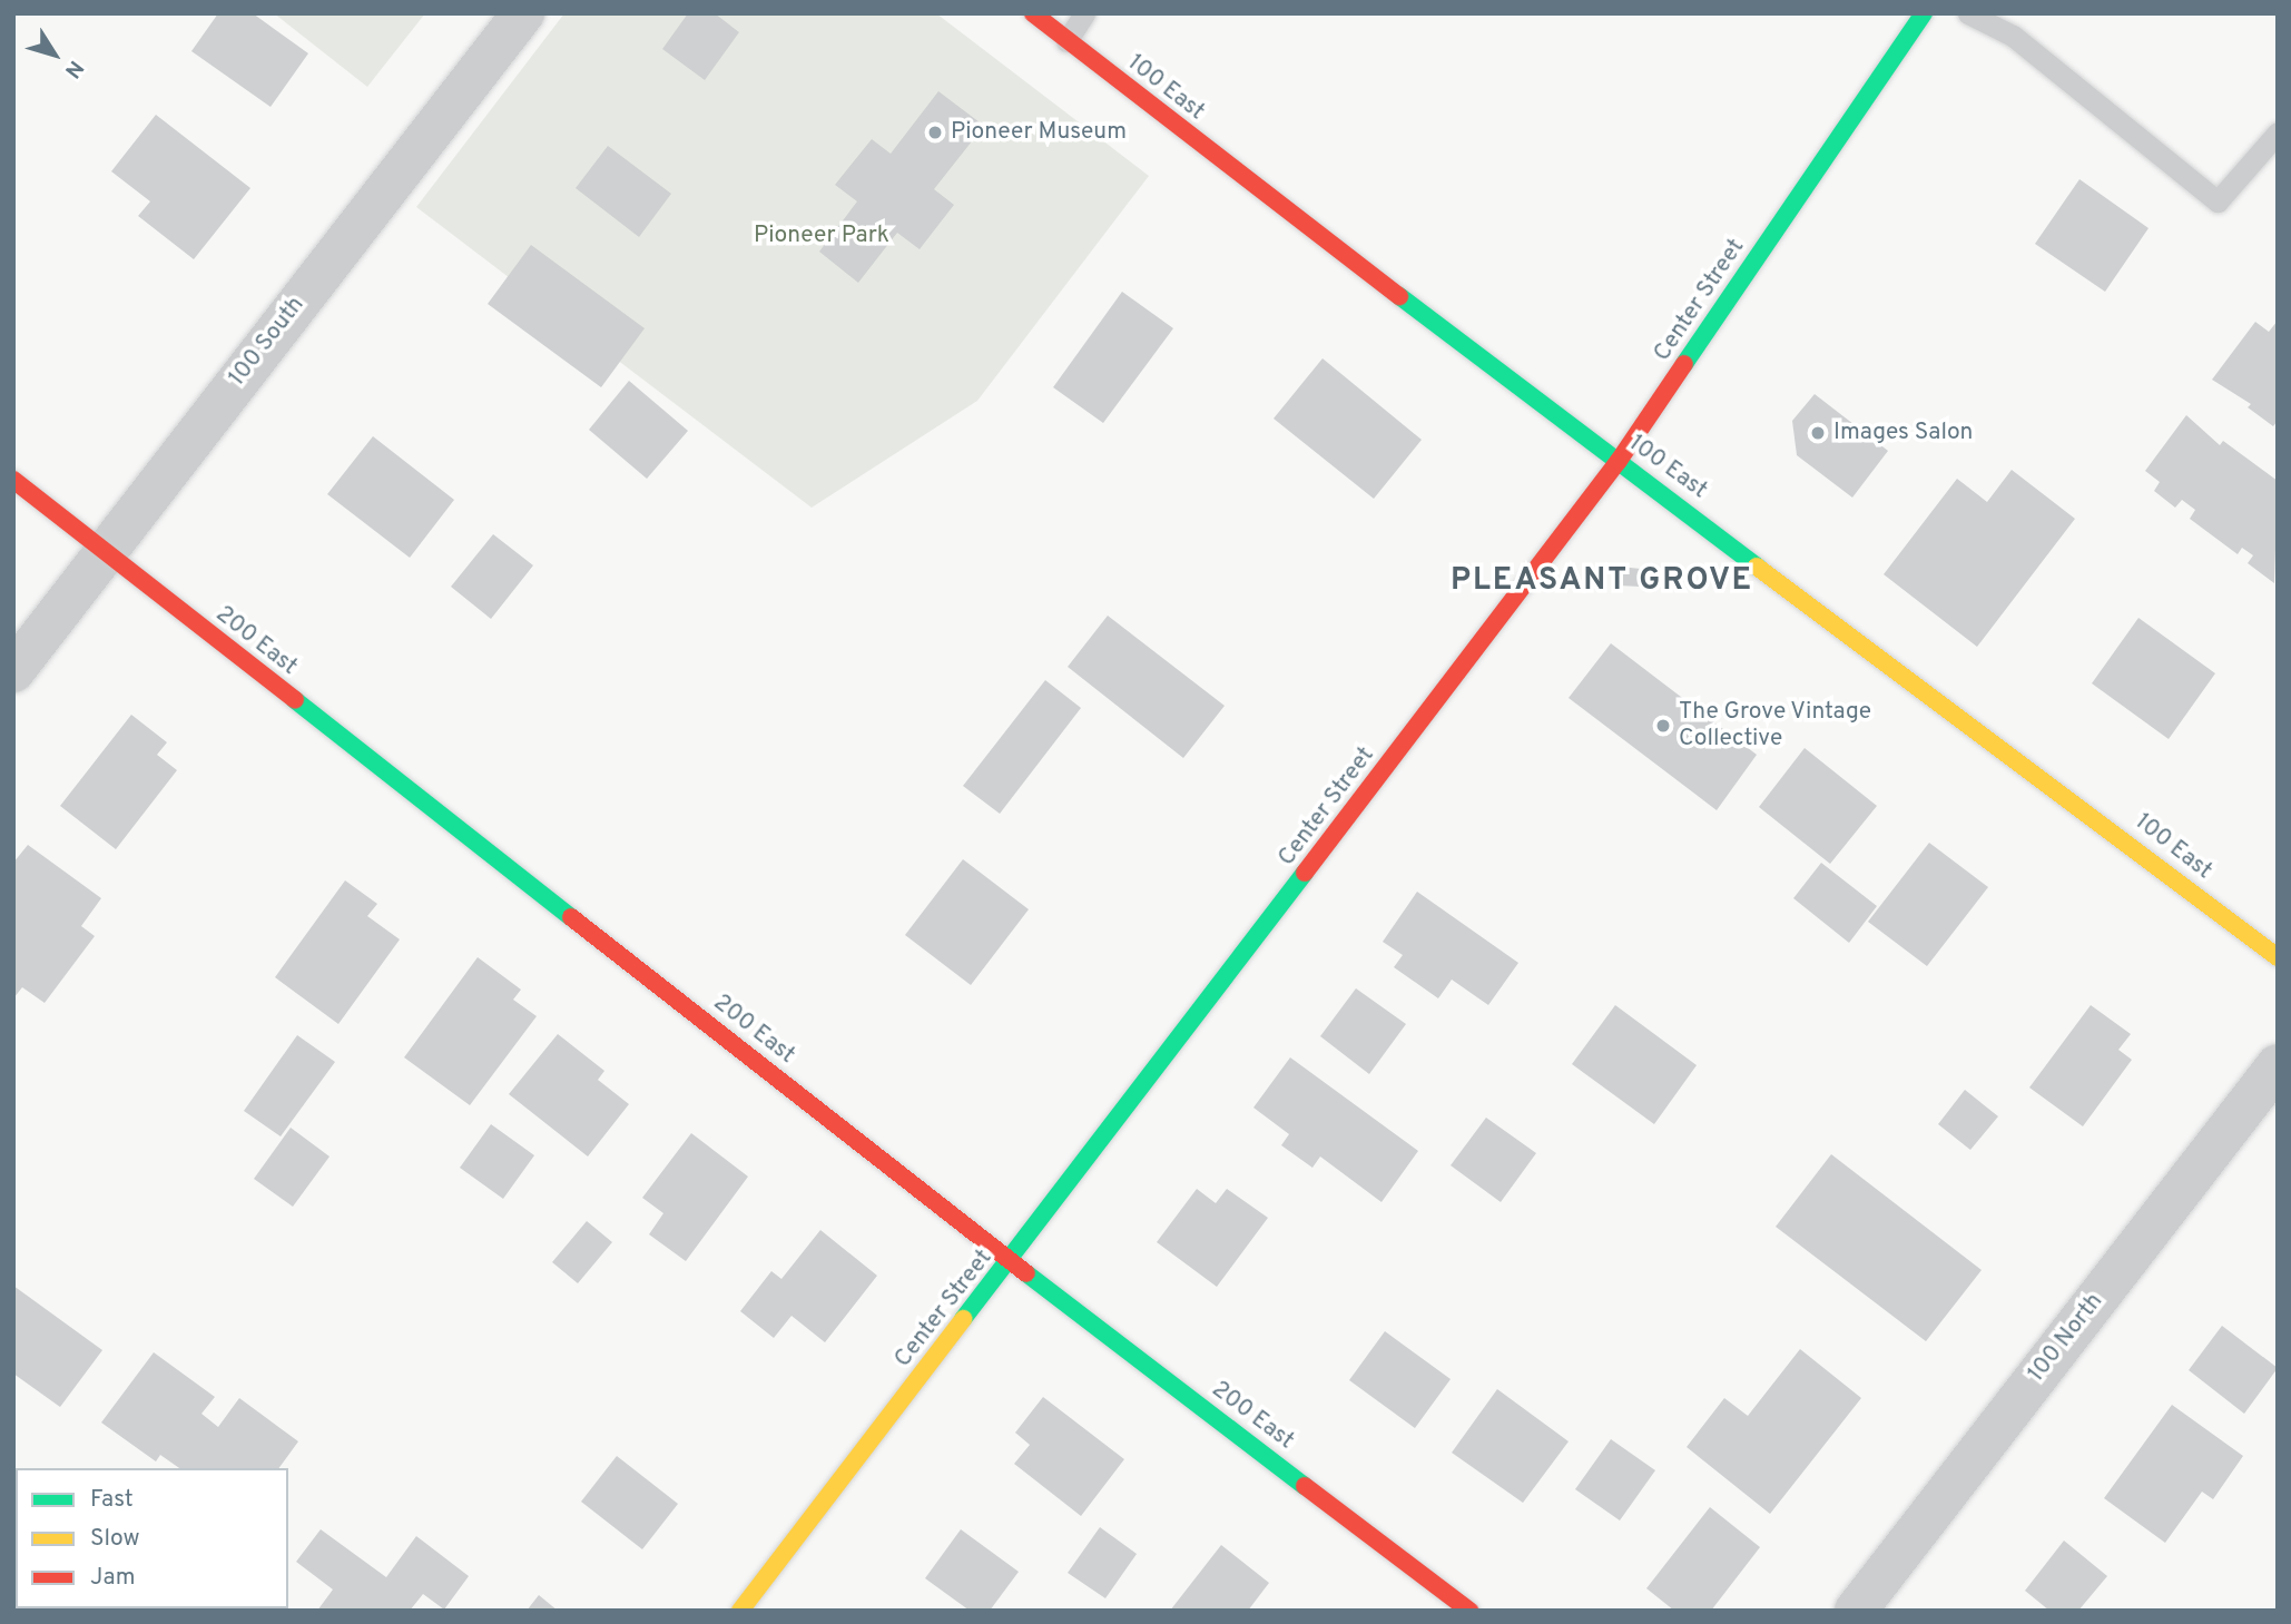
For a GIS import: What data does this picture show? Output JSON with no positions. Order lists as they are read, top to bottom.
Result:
{
  "streets": {
    "street": [
      "100 East",
      "Center Street",
      "100 South",
      "200 East",
      "100 North"
    ]
  },
  "crossings": [
    ["100 East", "Center Street"],
    ["Center Street", "200 East"],
    ["100 South", "200 East"]
  ],
  "districts": ["PLEASANT GROVE"],
  "parks": ["Pioneer Park"],
  "places": ["Pioneer Museum", "Images Salon", "The Grove Vintage Collective"],
  "legend": ["Fast", "Slow", "Jam"],
  "north": "bottom right"
}
